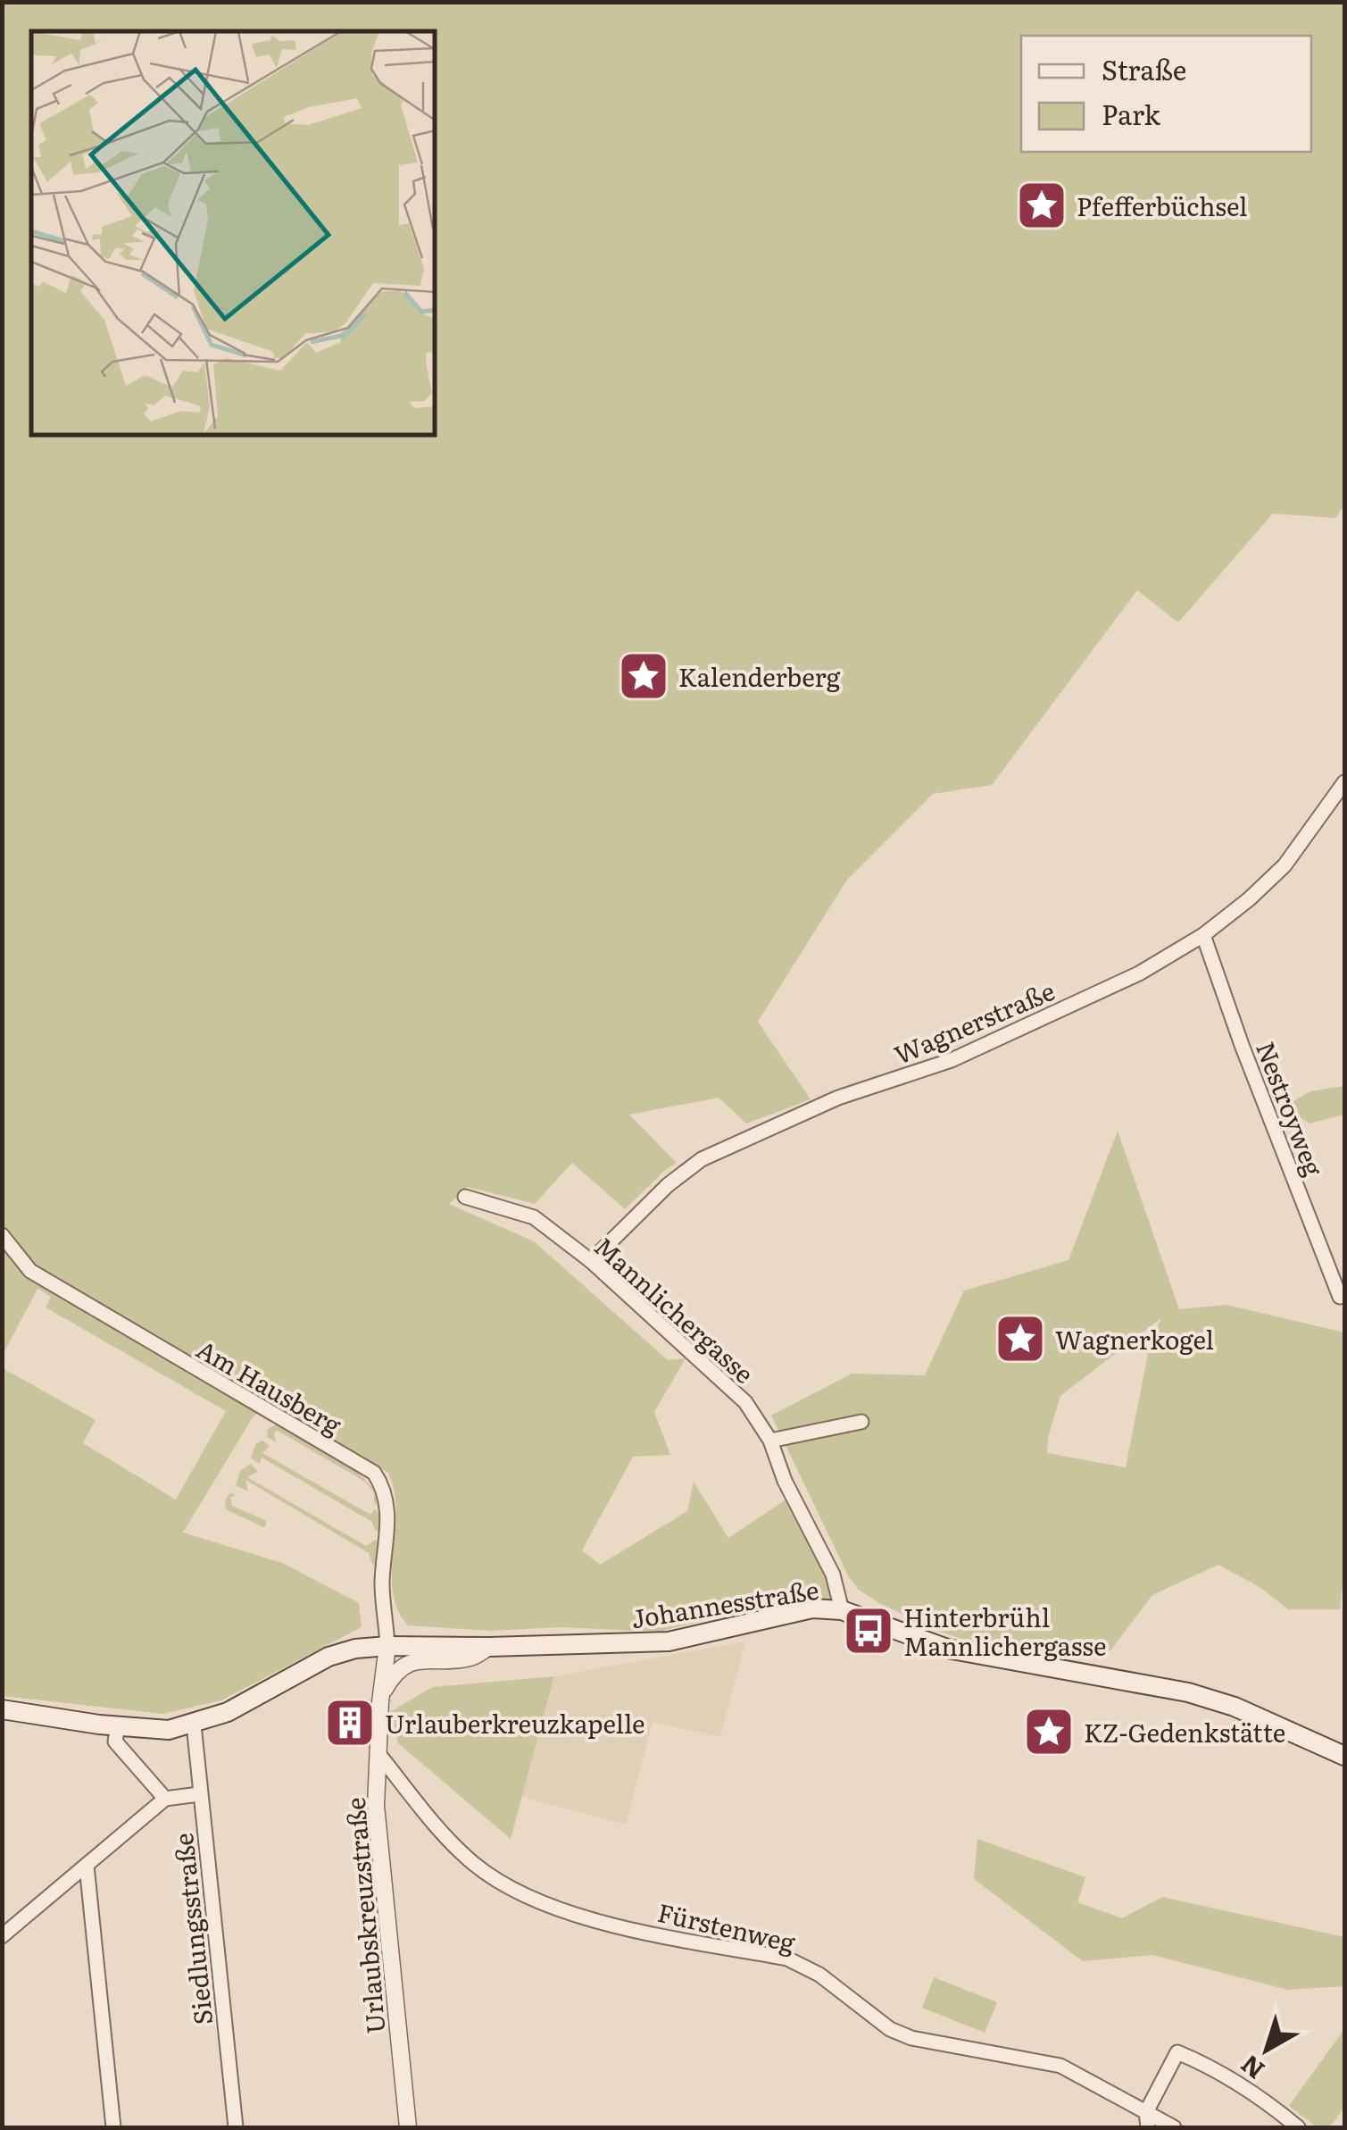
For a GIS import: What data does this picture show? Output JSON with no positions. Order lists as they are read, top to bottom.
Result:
{
  "streets": {
    "main road": ["Johannesstraße"],
    "street": [
      "Wagnerstraße",
      "Nestroyweg",
      "Mannlichergasse",
      "Am Hausberg",
      "Urlaubskreuzstraße",
      "Fürstenweg",
      "Siedlungsstraße"
    ]
  },
  "crossings": [
    ["Wagnerstraße", "Nestroyweg"],
    ["Wagnerstraße", "Mannlichergasse"],
    ["Mannlichergasse", "Johannesstraße"],
    ["Am Hausberg", "Johannesstraße"],
    ["Am Hausberg", "Urlaubskreuzstraße"],
    ["Johannesstraße", "Urlaubskreuzstraße"],
    ["Johannesstraße", "Siedlungsstraße"],
    ["Urlaubskreuzstraße", "Fürstenweg"]
  ],
  "places": {
    "place": [
      "Pfefferbüchsel",
      "Kalenderberg",
      "Wagnerkogel",
      "KZ-Gedenkstätte"
    ],
    "bus stop": ["Hinterbrühl Mannlichergasse"],
    "building": ["Urlauberkreuzkapelle"]
  },
  "legend": ["Straße", "Park"],
  "north": "bottom left"
}
